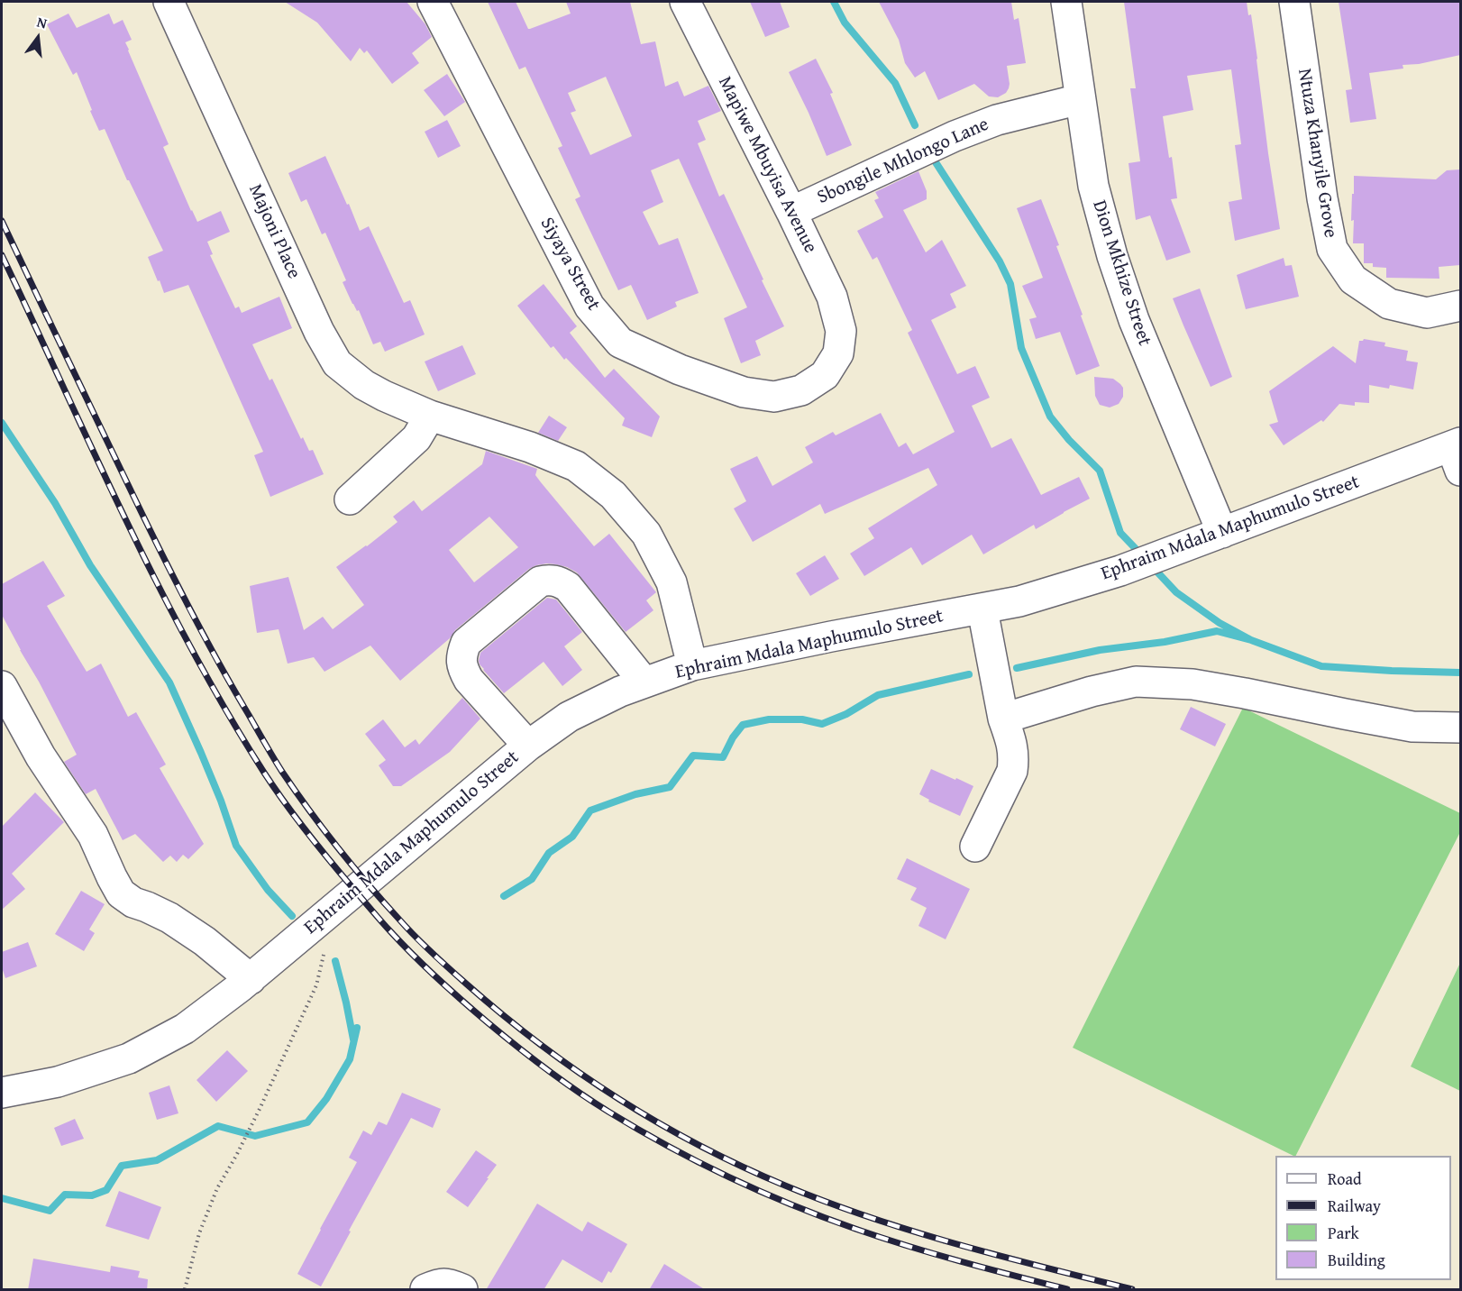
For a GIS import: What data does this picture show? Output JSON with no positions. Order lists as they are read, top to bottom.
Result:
{
  "streets": {
    "street": [
      "Ntuza Khanyile Grove",
      "Sbongile Mhlongo Lane",
      "Mapiwe Mbuyisa Avenue",
      "Majoni Place",
      "Siyaya Street",
      "Dion Mkhize Street",
      "Ephraim Mdala Maphumulo Street"
    ]
  },
  "crossings": [
    ["Sbongile Mhlongo Lane", "Mapiwe Mbuyisa Avenue"],
    ["Sbongile Mhlongo Lane", "Dion Mkhize Street"],
    ["Mapiwe Mbuyisa Avenue", "Siyaya Street"],
    ["Majoni Place", "Ephraim Mdala Maphumulo Street"],
    ["Dion Mkhize Street", "Ephraim Mdala Maphumulo Street"]
  ],
  "legend": [
    "Road",
    "Railway",
    "Park",
    "Building"
  ],
  "north": "top"
}
